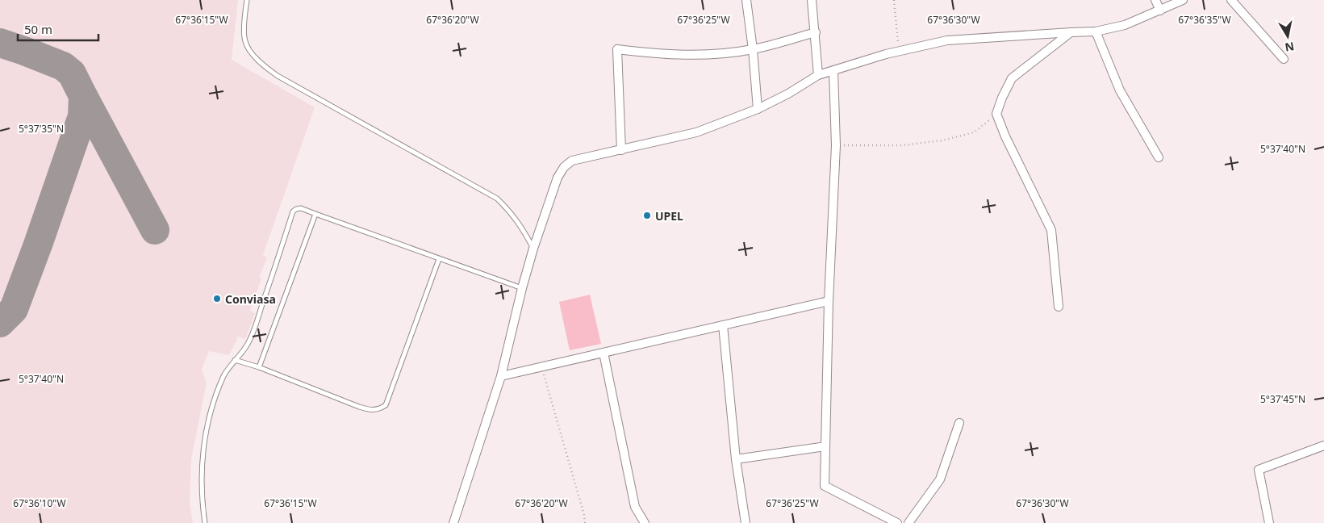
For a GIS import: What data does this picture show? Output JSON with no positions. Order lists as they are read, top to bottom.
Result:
{
  "places": ["UPEL", "Conviasa"],
  "scale_bar": "50 m",
  "north": "bottom",
  "coordinates": [
    "67°36'15\"W",
    "67°36'20\"W",
    "67°36'25\"W",
    "67°36'30\"W",
    "67°36'35\"W",
    "5°37'35\"N",
    "5°37'40\"N",
    "5°37'45\"N",
    "67°36'10\"W"
  ]
}
